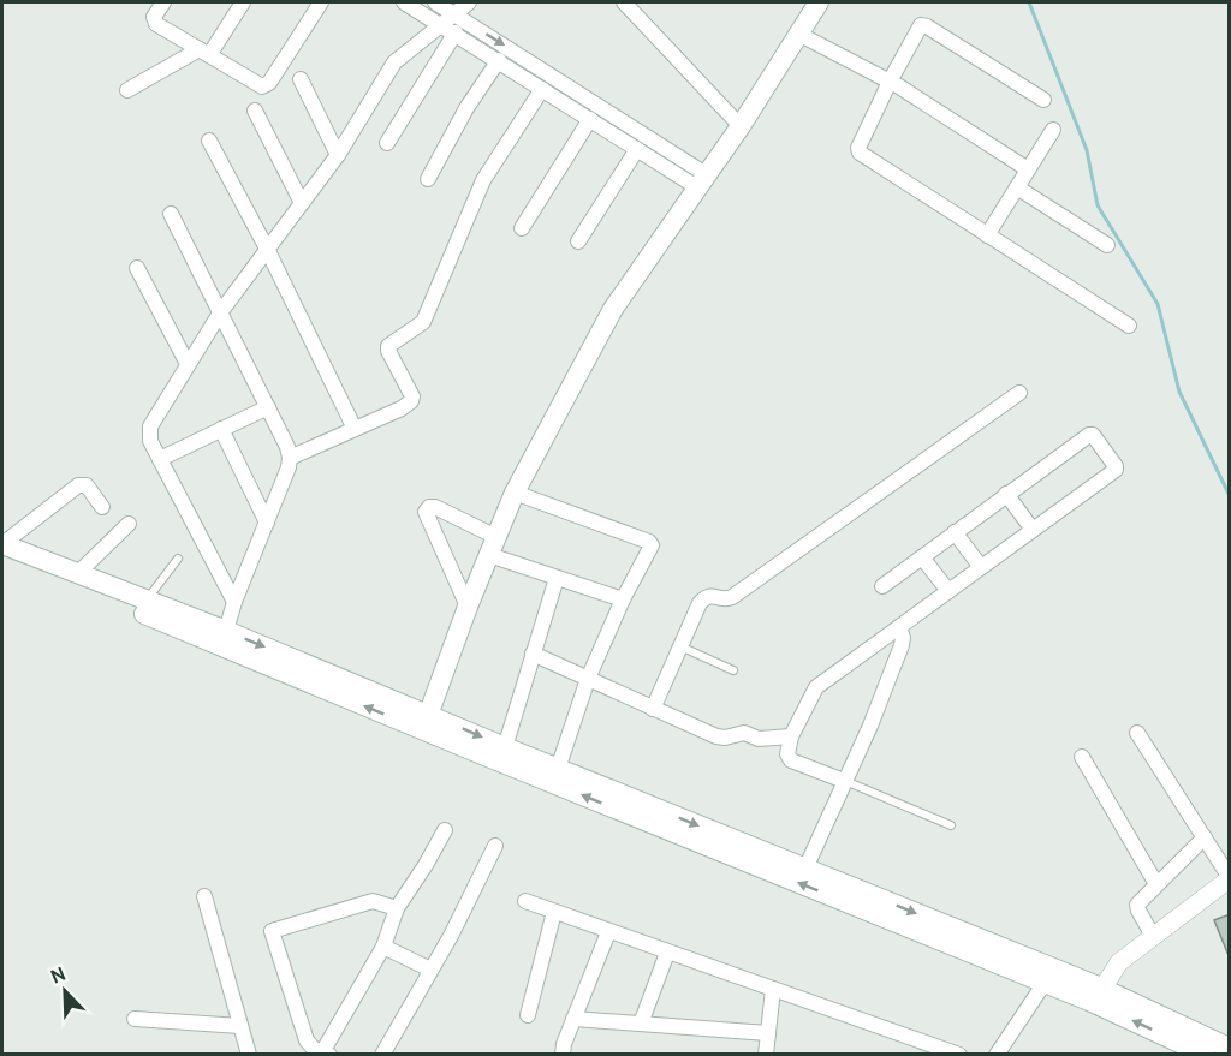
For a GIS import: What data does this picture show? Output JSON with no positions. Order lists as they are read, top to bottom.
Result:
{
  "north": "top left"
}
